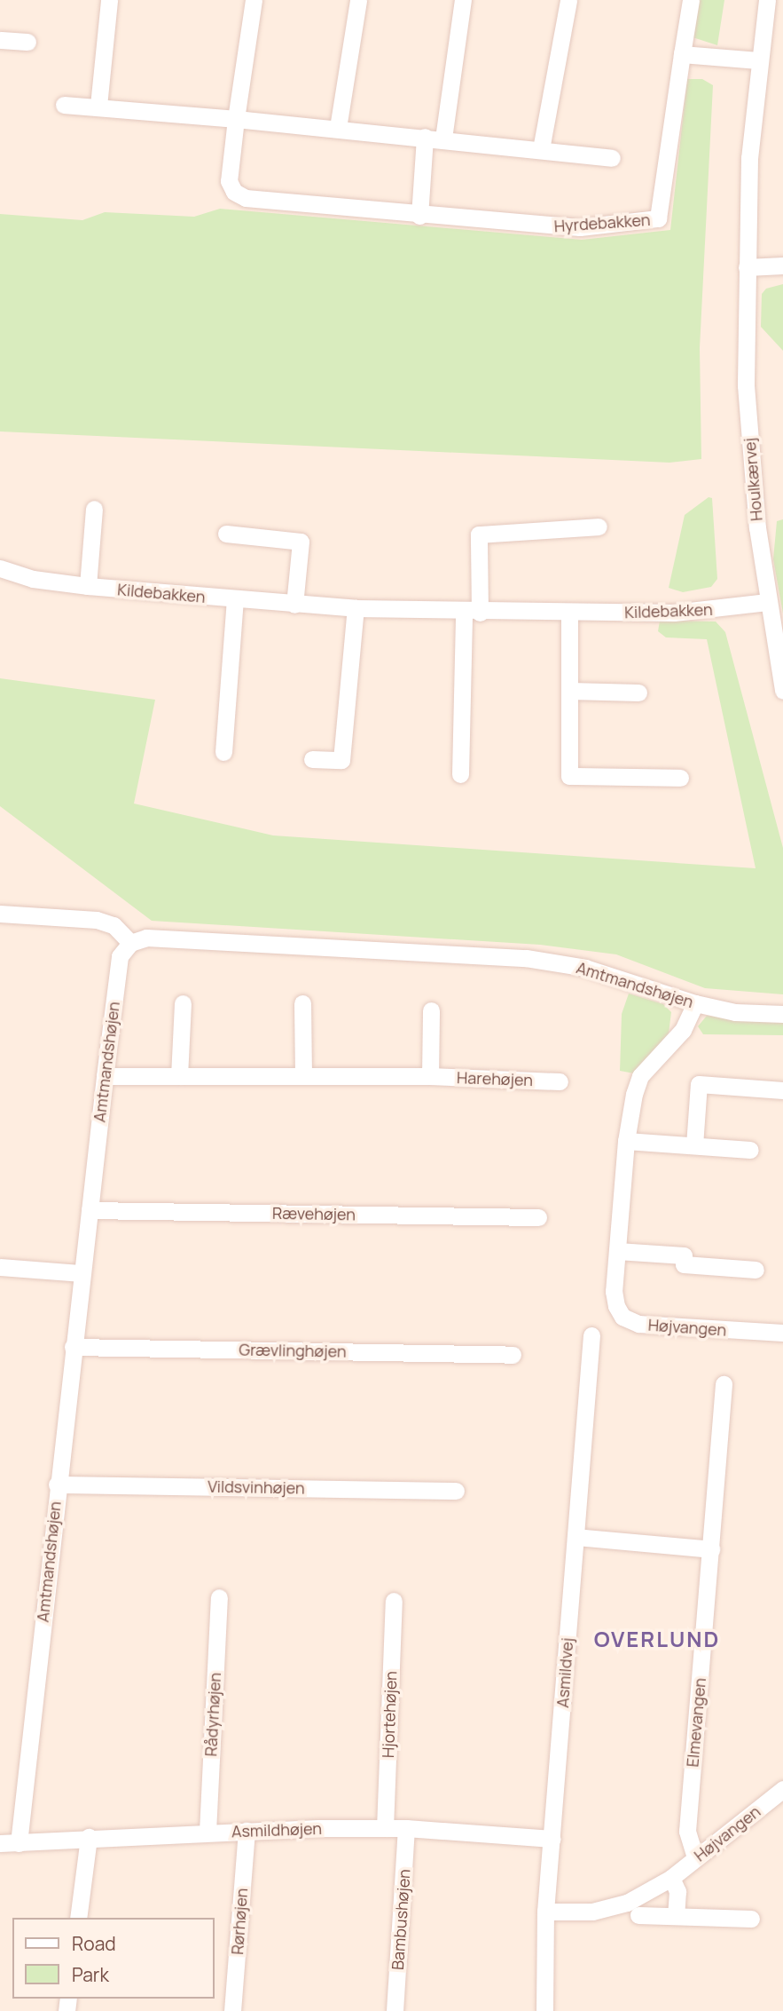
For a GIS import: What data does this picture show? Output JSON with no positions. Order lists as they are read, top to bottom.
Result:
{
  "streets": {
    "street": [
      "Hyrdebakken",
      "Houlkærvej",
      "Kildebakken",
      "Amtmandshøjen",
      "Harehøjen",
      "Rævehøjen",
      "Højvangen",
      "Grævlinghøjen",
      "Vildsvinhøjen",
      "Asmildvej",
      "Rådyrhøjen",
      "Hjortehøjen",
      "Elmevangen",
      "Asmildhøjen",
      "Bambushøjen",
      "Rørhøjen"
    ]
  },
  "crossings": [
    ["Houlkærvej", "Kildebakken"],
    ["Amtmandshøjen", "Harehøjen"],
    ["Amtmandshøjen", "Rævehøjen"],
    ["Amtmandshøjen", "Højvangen"],
    ["Amtmandshøjen", "Grævlinghøjen"],
    ["Amtmandshøjen", "Vildsvinhøjen"],
    ["Amtmandshøjen", "Asmildhøjen"],
    ["Højvangen", "Asmildvej"],
    ["Højvangen", "Elmevangen"],
    ["Asmildvej", "Asmildhøjen"],
    ["Rådyrhøjen", "Asmildhøjen"],
    ["Hjortehøjen", "Asmildhøjen"],
    ["Asmildhøjen", "Bambushøjen"],
    ["Asmildhøjen", "Rørhøjen"]
  ],
  "districts": ["OVERLUND"],
  "legend": ["Road", "Park"]
}
